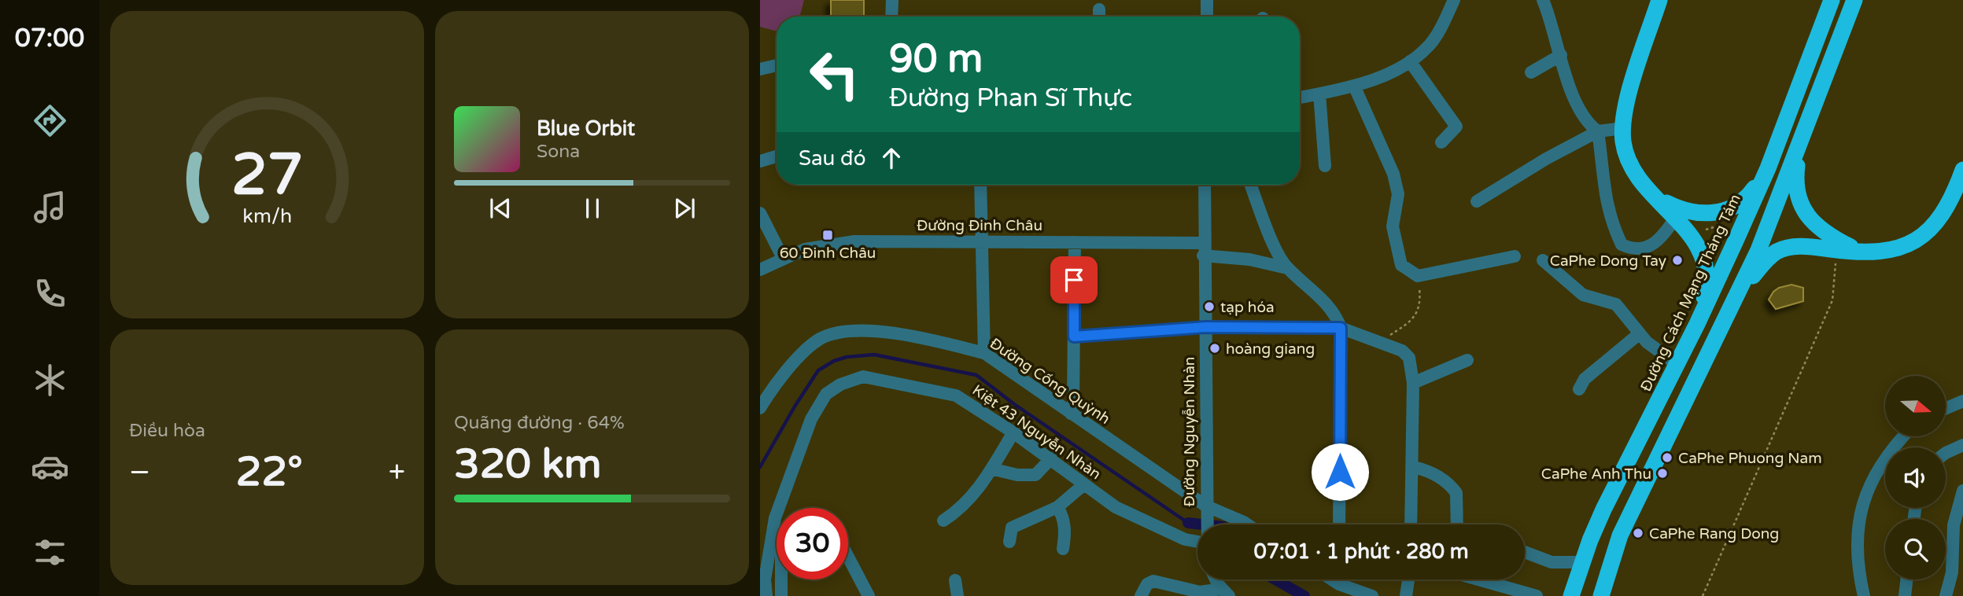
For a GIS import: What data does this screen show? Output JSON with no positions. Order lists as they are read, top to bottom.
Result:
{
  "streets": {
    "highway": ["Đường Cách Mạng Tháng Tám"],
    "street": [
      "Đường Đinh Châu",
      "Đường Cống Quỳnh",
      "Kiệt 43 Nguyễn Nhàn",
      "Đường Nguyễn Nhàn"
    ]
  },
  "crossings": [
    ["Đường Đinh Châu", "Đường Nguyễn Nhàn"],
    ["Đường Cống Quỳnh", "Đường Nguyễn Nhàn"]
  ],
  "places": {
    "transit": ["60 Đinh Châu"],
    "other": [
      "CaPhe Dong Tay",
      "tạp hóa",
      "hoàng giang",
      "CaPhe Phuong Nam",
      "CaPhe Anh Thu",
      "CaPhe Rang Dong"
    ]
  },
  "north": "right",
  "page": {
    "tabs": "07:00",
    "turn": ["90 m", "Đường Phan Sĩ Thực"],
    "song": ["Blue Orbit", "Sona"],
    "then": "Sau đó",
    "tile": [
      "Điều hòa",
      ["Quãng đường · 64%", "320 km"]
    ],
    "heat": ["−", "22°", "+"],
    "limit": "30",
    "trip": "07:01 · 1 phút · 280 m",
    "gauge": ["27", "km/h"]
  }
}
